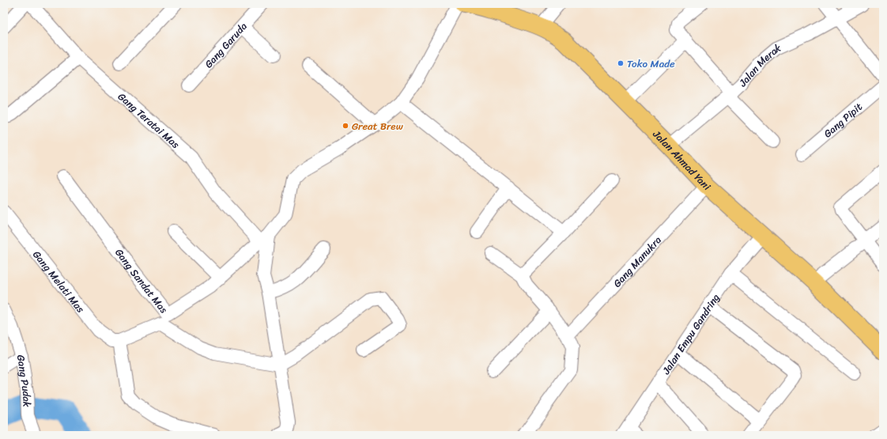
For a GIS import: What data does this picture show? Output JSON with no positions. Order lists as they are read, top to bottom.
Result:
{
  "streets": {
    "main road": ["Jalan Ahmad Yani"],
    "street": [
      "Gang Garuda",
      "Jalan Merak",
      "Gang Teratai Mas",
      "Gang Pipit",
      "Gang Manukra",
      "Gang Sandat Mas",
      "Gang Melati Mas",
      "Jalan Empu Gandring",
      "Gang Pudak"
    ]
  },
  "crossings": [
    ["Jalan Merak", "Jalan Ahmad Yani"],
    ["Gang Teratai Mas", "Gang Sandat Mas"],
    ["Jalan Ahmad Yani", "Gang Manukra"],
    ["Jalan Ahmad Yani", "Jalan Empu Gandring"]
  ],
  "places": ["Toko Made", "Great Brew"]
}
